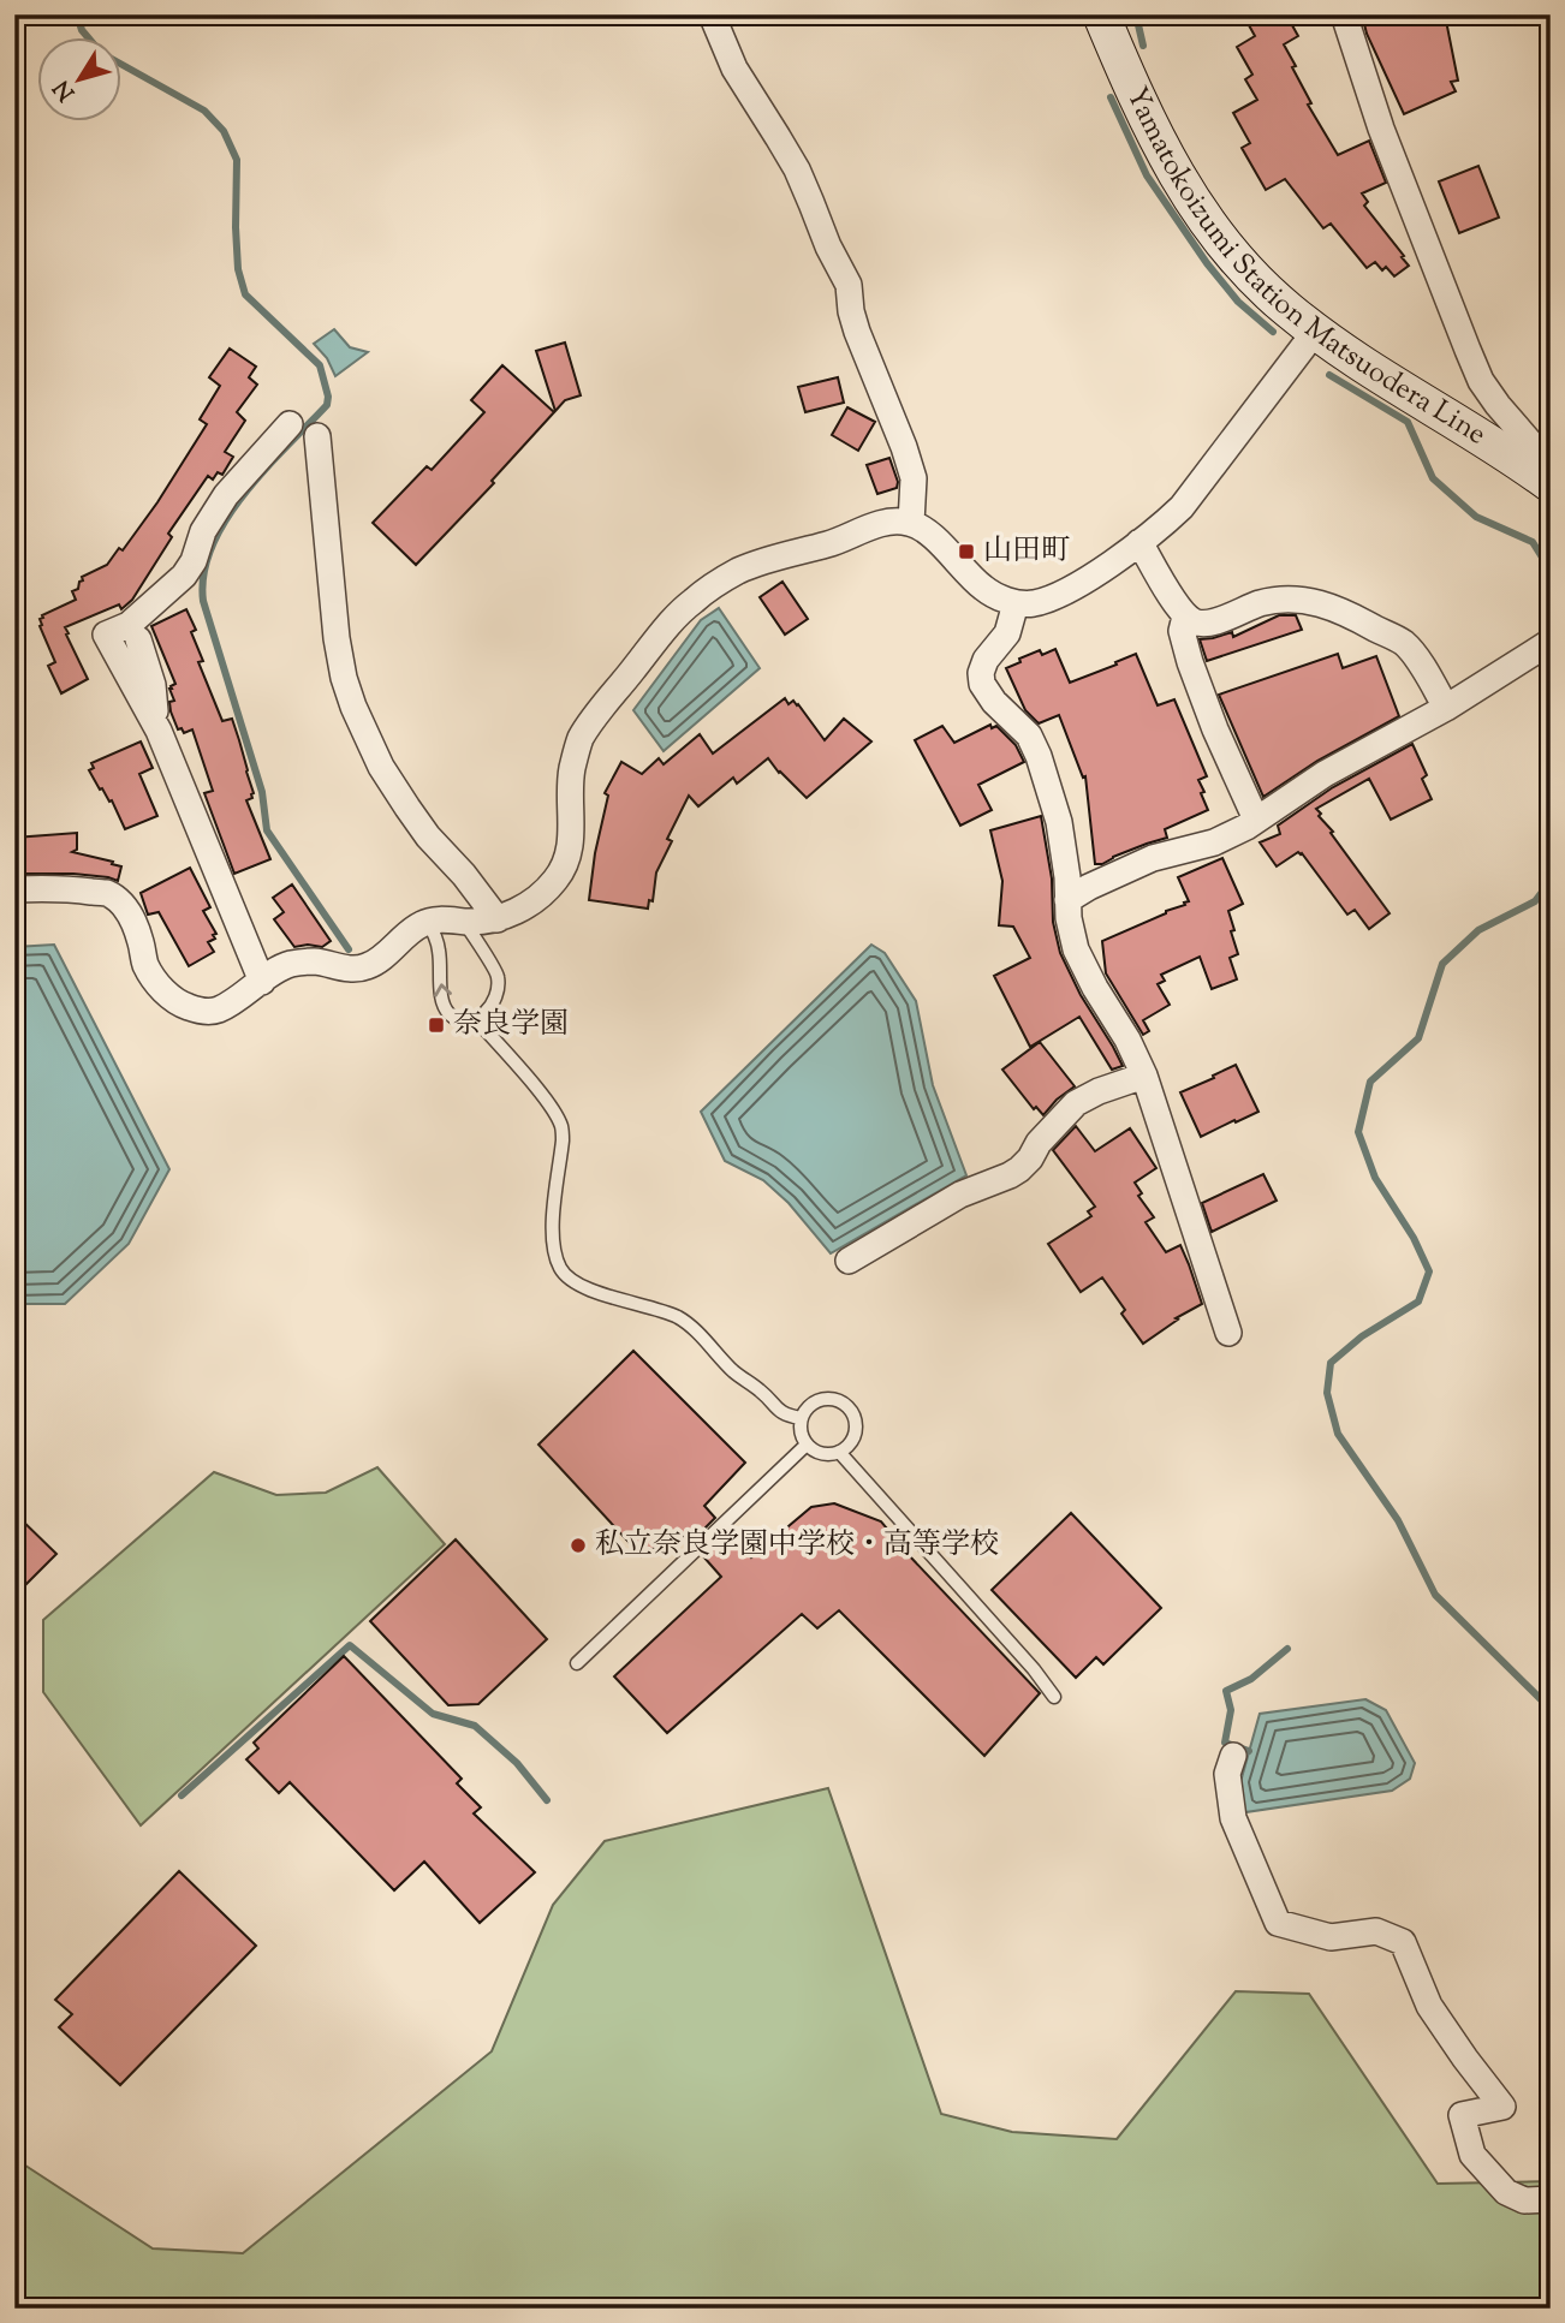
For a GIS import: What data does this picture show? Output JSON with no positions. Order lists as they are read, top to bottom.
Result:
{
  "streets": {
    "main road": ["Yamatokoizumi Station Matsuodera Line"]
  },
  "places": {
    "transit": ["山田町", "奈良学園"],
    "other": ["私立奈良学園中学校・高等学校"]
  },
  "north": "bottom left"
}
